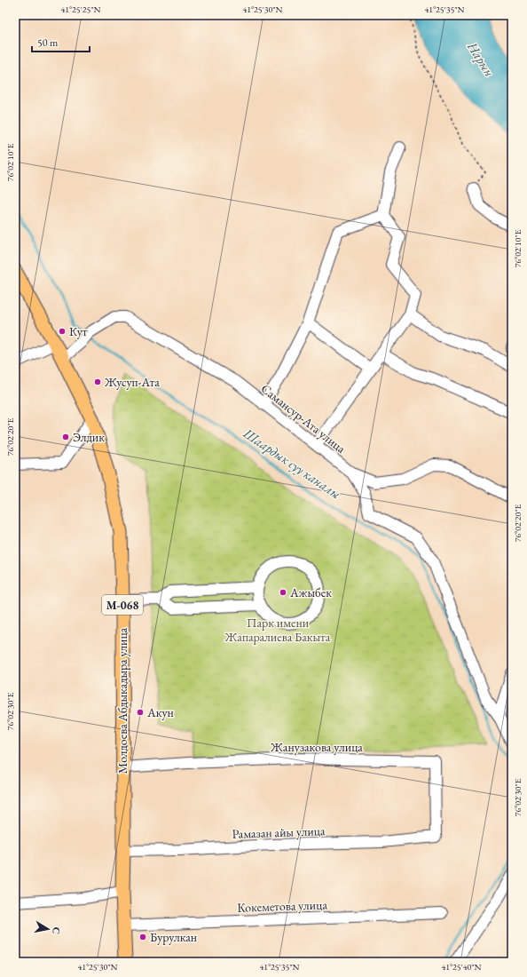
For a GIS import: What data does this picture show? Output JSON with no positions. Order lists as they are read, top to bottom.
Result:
{
  "streets": {
    "main road": ["М-068", "Молдоева Абдыкадыра улица"],
    "street": [
      "Самансур-Ата улица",
      "Жанузакова улица",
      "Рамазан айы улица",
      "Кокеметова улица"
    ]
  },
  "crossings": [
    ["Самансур-Ата улица", "Молдоева Абдыкадыра улица"],
    ["Молдоева Абдыкадыра улица", "Жанузакова улица"],
    ["Молдоева Абдыкадыра улица", "Рамазан айы улица"],
    ["Молдоева Абдыкадыра улица", "Кокеметова улица"],
    ["Жанузакова улица", "Рамазан айы улица"]
  ],
  "water": ["Нарын", "Шаардык суу каналы"],
  "parks": ["Парк имени Жапаралиева Бакыта"],
  "places": [
    "Кут",
    "Жусуп-Ата",
    "Элдик",
    "Ажыбек",
    "Акун",
    "Бурулкан"
  ],
  "scale_bar": "50 m",
  "north": "right",
  "coordinates": [
    "41°25'25\"N",
    "41°25'30\"N",
    "41°25'35\"N",
    "76°02'10\"E",
    "76°02'20\"E",
    "76°02'30\"E",
    "41°25'40\"N"
  ]
}
